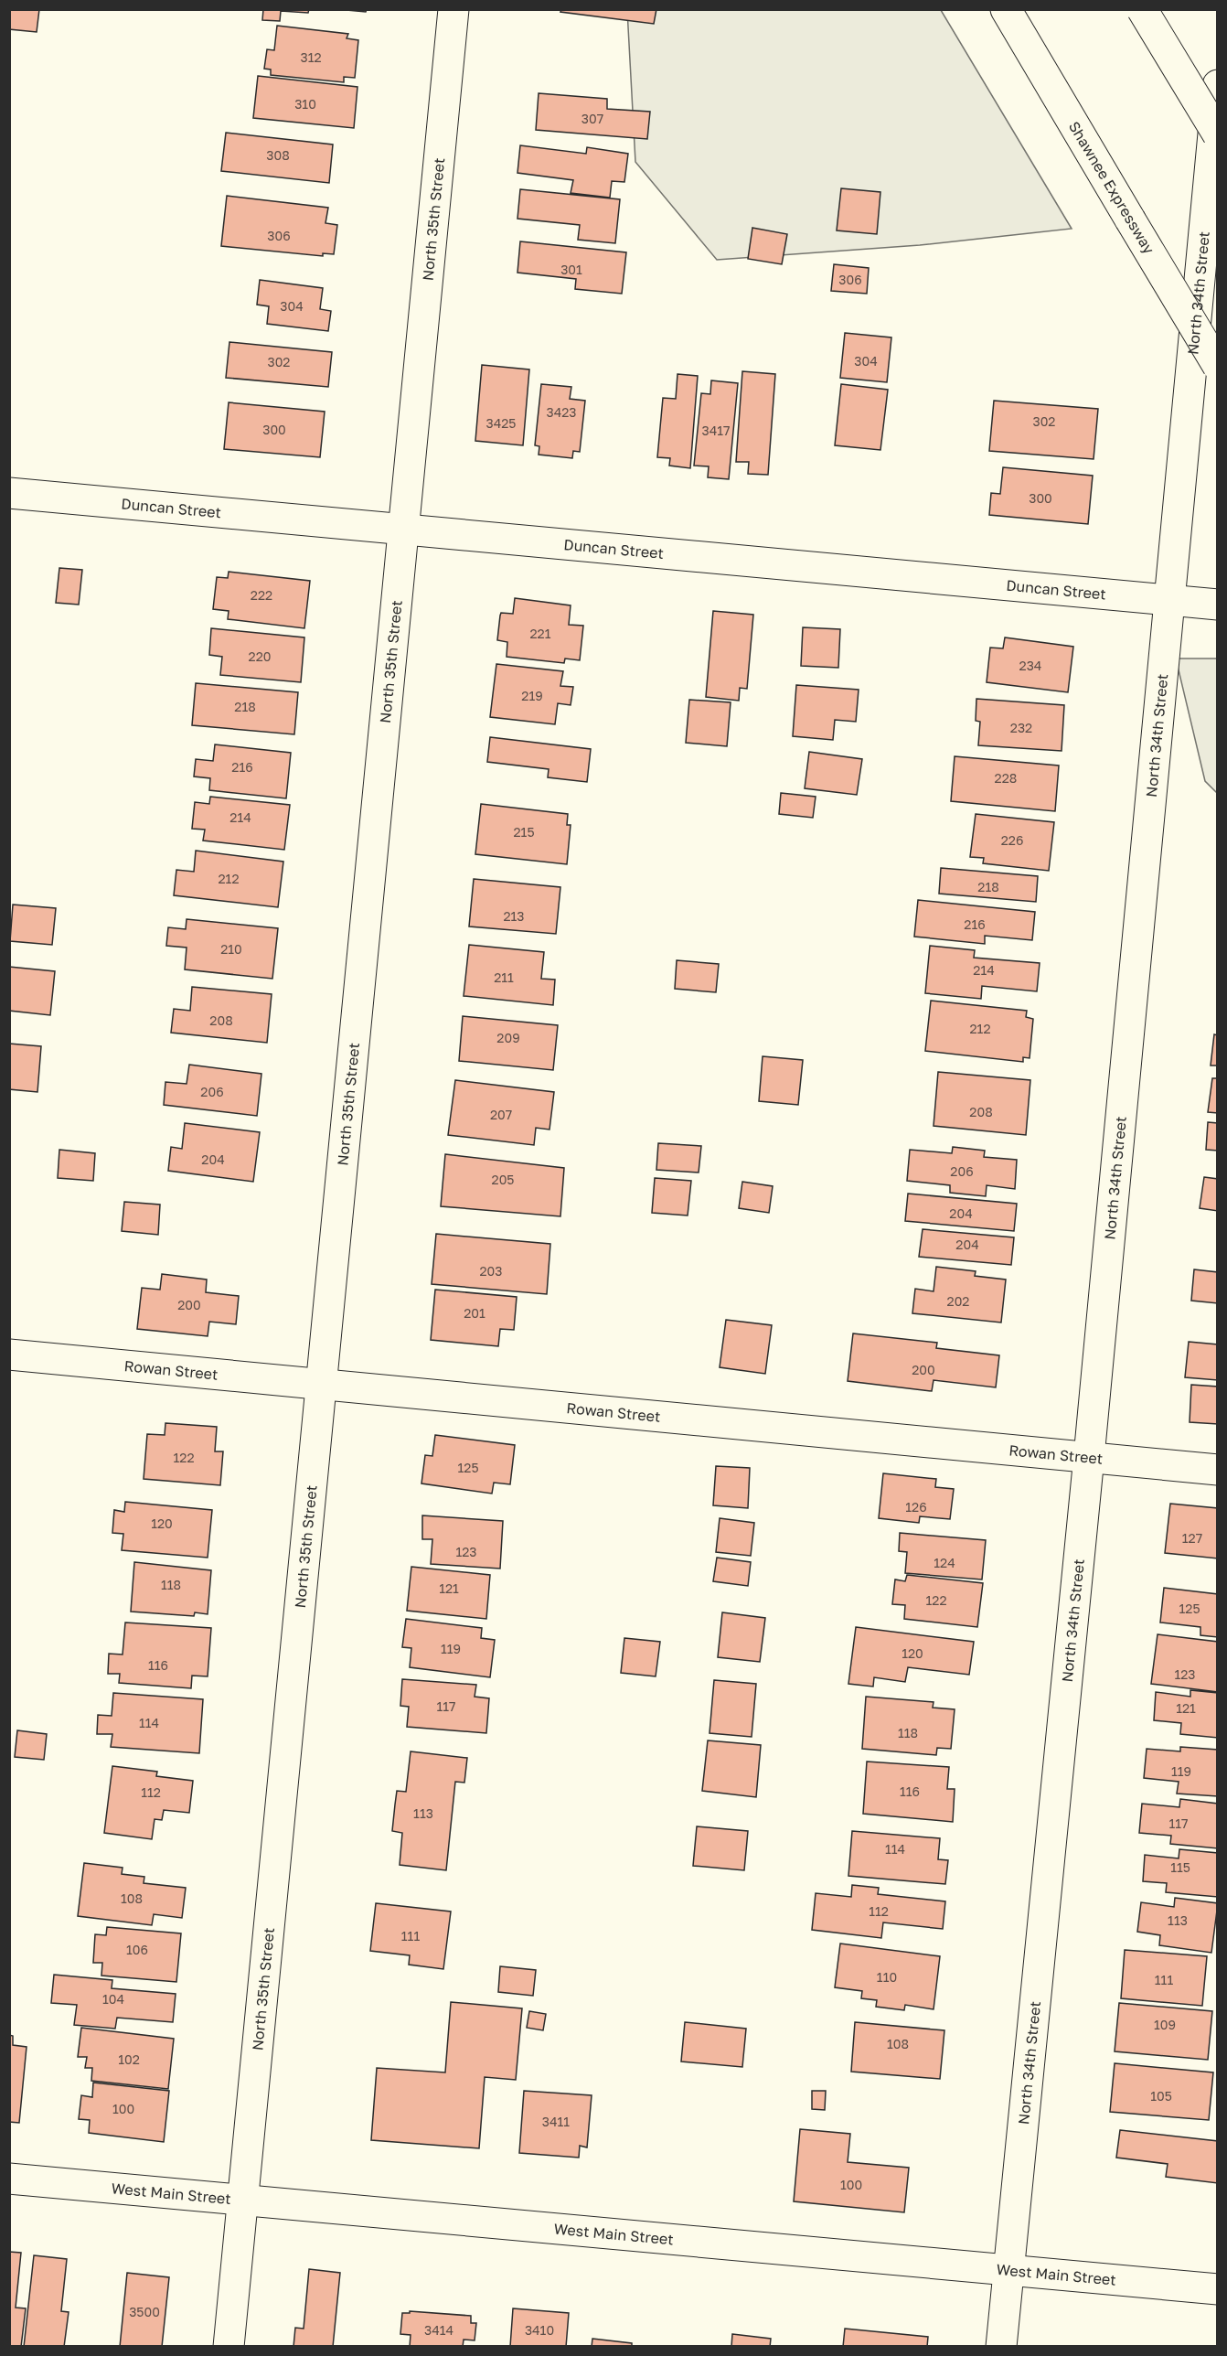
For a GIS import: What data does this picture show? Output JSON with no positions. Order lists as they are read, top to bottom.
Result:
{
  "streets": {
    "main road": [
      "Shawnee Expressway",
      "North 35th Street",
      "North 34th Street",
      "Duncan Street",
      "Rowan Street",
      "West Main Street"
    ]
  },
  "crossings": [
    ["North 35th Street", "Duncan Street"],
    ["North 35th Street", "Rowan Street"],
    ["North 35th Street", "West Main Street"],
    ["North 34th Street", "Duncan Street"],
    ["North 34th Street", "Rowan Street"],
    ["North 34th Street", "West Main Street"]
  ],
  "house_numbers": [
    "312",
    "310",
    "307",
    "308",
    "306",
    "301",
    "306",
    "304",
    "304",
    "302",
    "3423",
    "302",
    "3425",
    "300",
    "3417",
    "300",
    "222",
    "221",
    "220",
    "234",
    "219",
    "218",
    "232",
    "216",
    "228",
    "214",
    "215",
    "226",
    "212",
    "218",
    "213",
    "216",
    "210",
    "214",
    "211",
    "208",
    "212",
    "209",
    "206",
    "208",
    "207",
    "204",
    "206",
    "205",
    "204",
    "204",
    "203",
    "202",
    "200",
    "201",
    "200",
    "122",
    "125",
    "126",
    "120",
    "127",
    "123",
    "124",
    "118",
    "121",
    "122",
    "125",
    "119",
    "120",
    "116",
    "123",
    "117",
    "121",
    "114",
    "118",
    "119",
    "116",
    "112",
    "113",
    "117",
    "114",
    "115",
    "108",
    "112",
    "113",
    "111",
    "106",
    "110",
    "111",
    "104",
    "109",
    "108",
    "102",
    "105",
    "100",
    "3411",
    "100",
    "3500",
    "3414",
    "3410"
  ]
}
